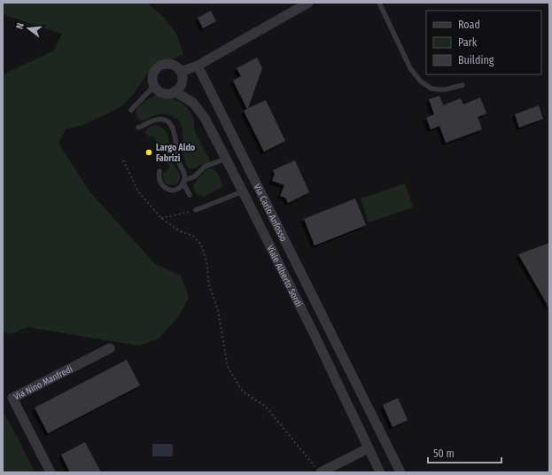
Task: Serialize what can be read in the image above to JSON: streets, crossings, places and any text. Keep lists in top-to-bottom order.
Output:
{
  "streets": {
    "street": ["Via Carlo Anfosso", "Viale Alberto Sordi", "Via Nino Manfredi"]
  },
  "places": ["Largo Aldo Fabrizi"],
  "legend": ["Road", "Park", "Building"],
  "scale_bar": "50 m",
  "north": "left"
}
